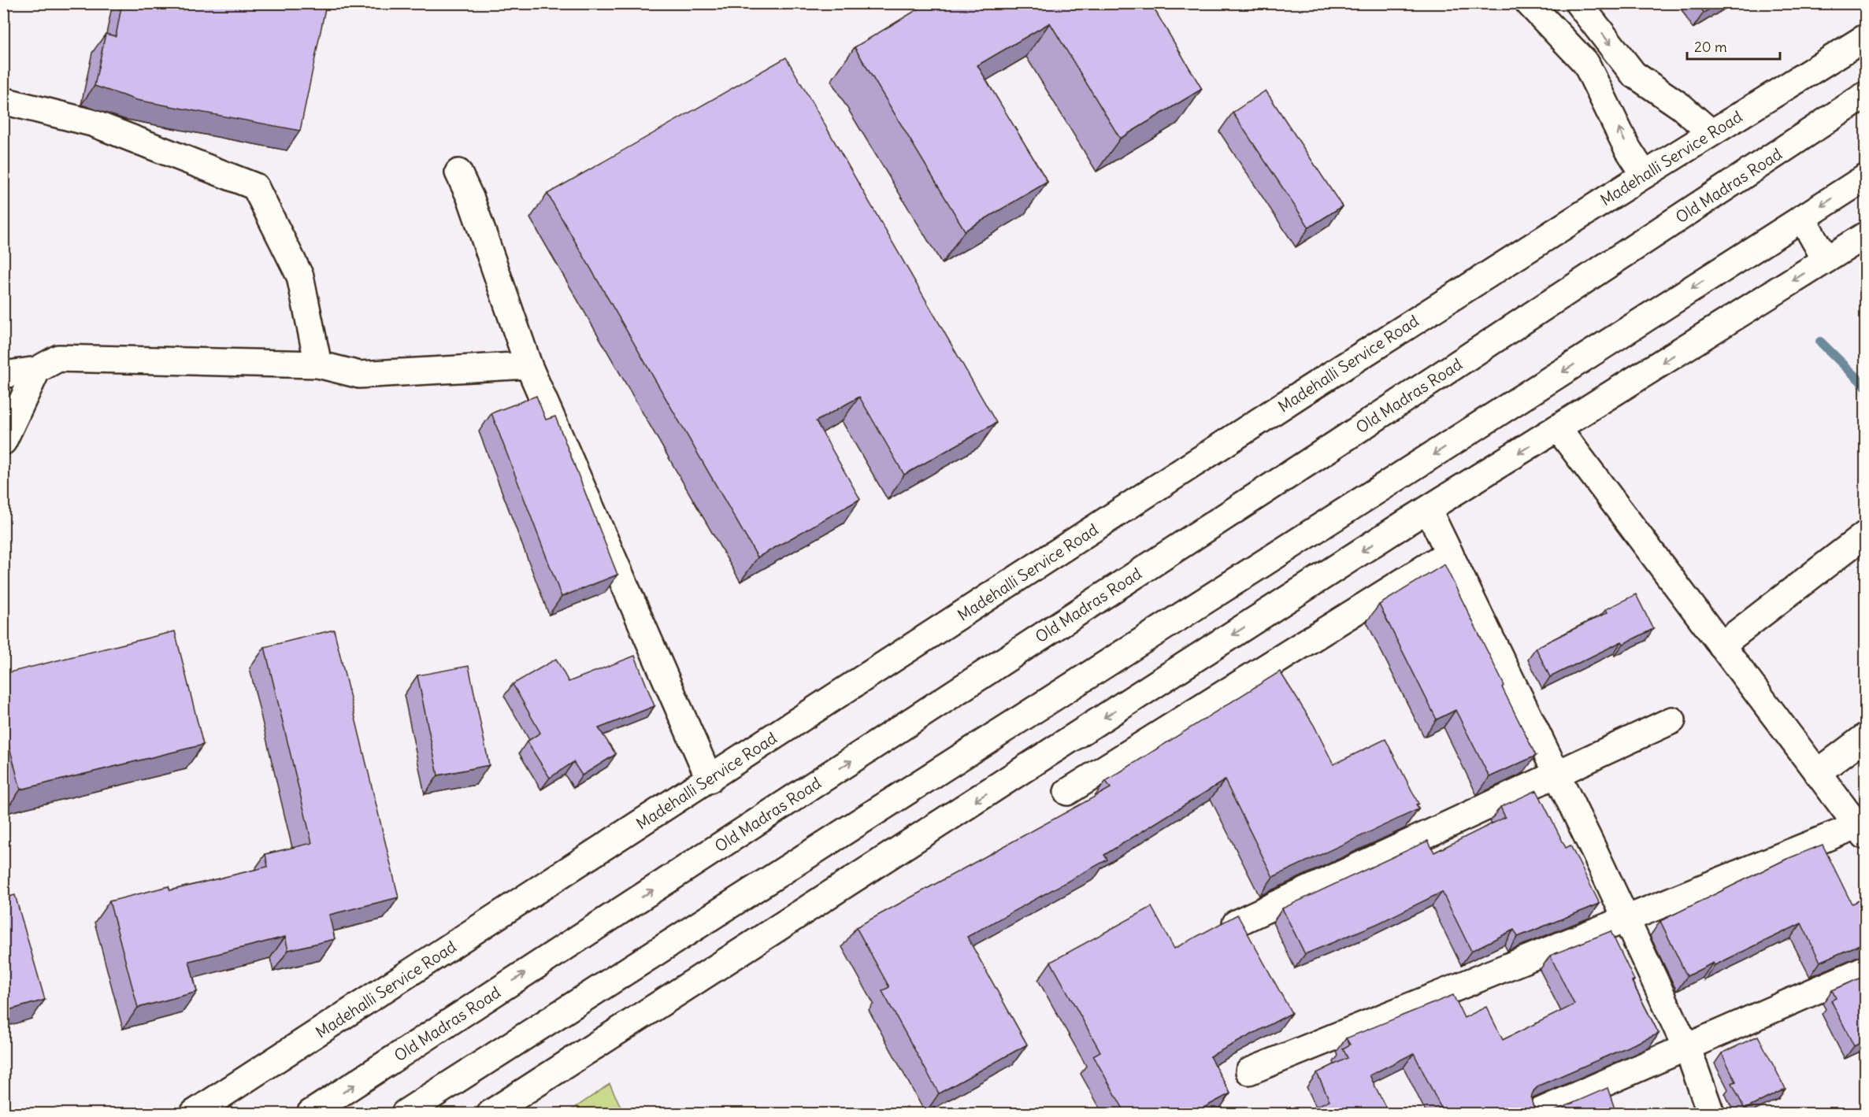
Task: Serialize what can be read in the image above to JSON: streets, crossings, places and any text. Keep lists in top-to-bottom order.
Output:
{
  "streets": {
    "main road": ["Madehalli Service Road", "Old Madras Road"]
  },
  "scale_bar": "20 m"
}
